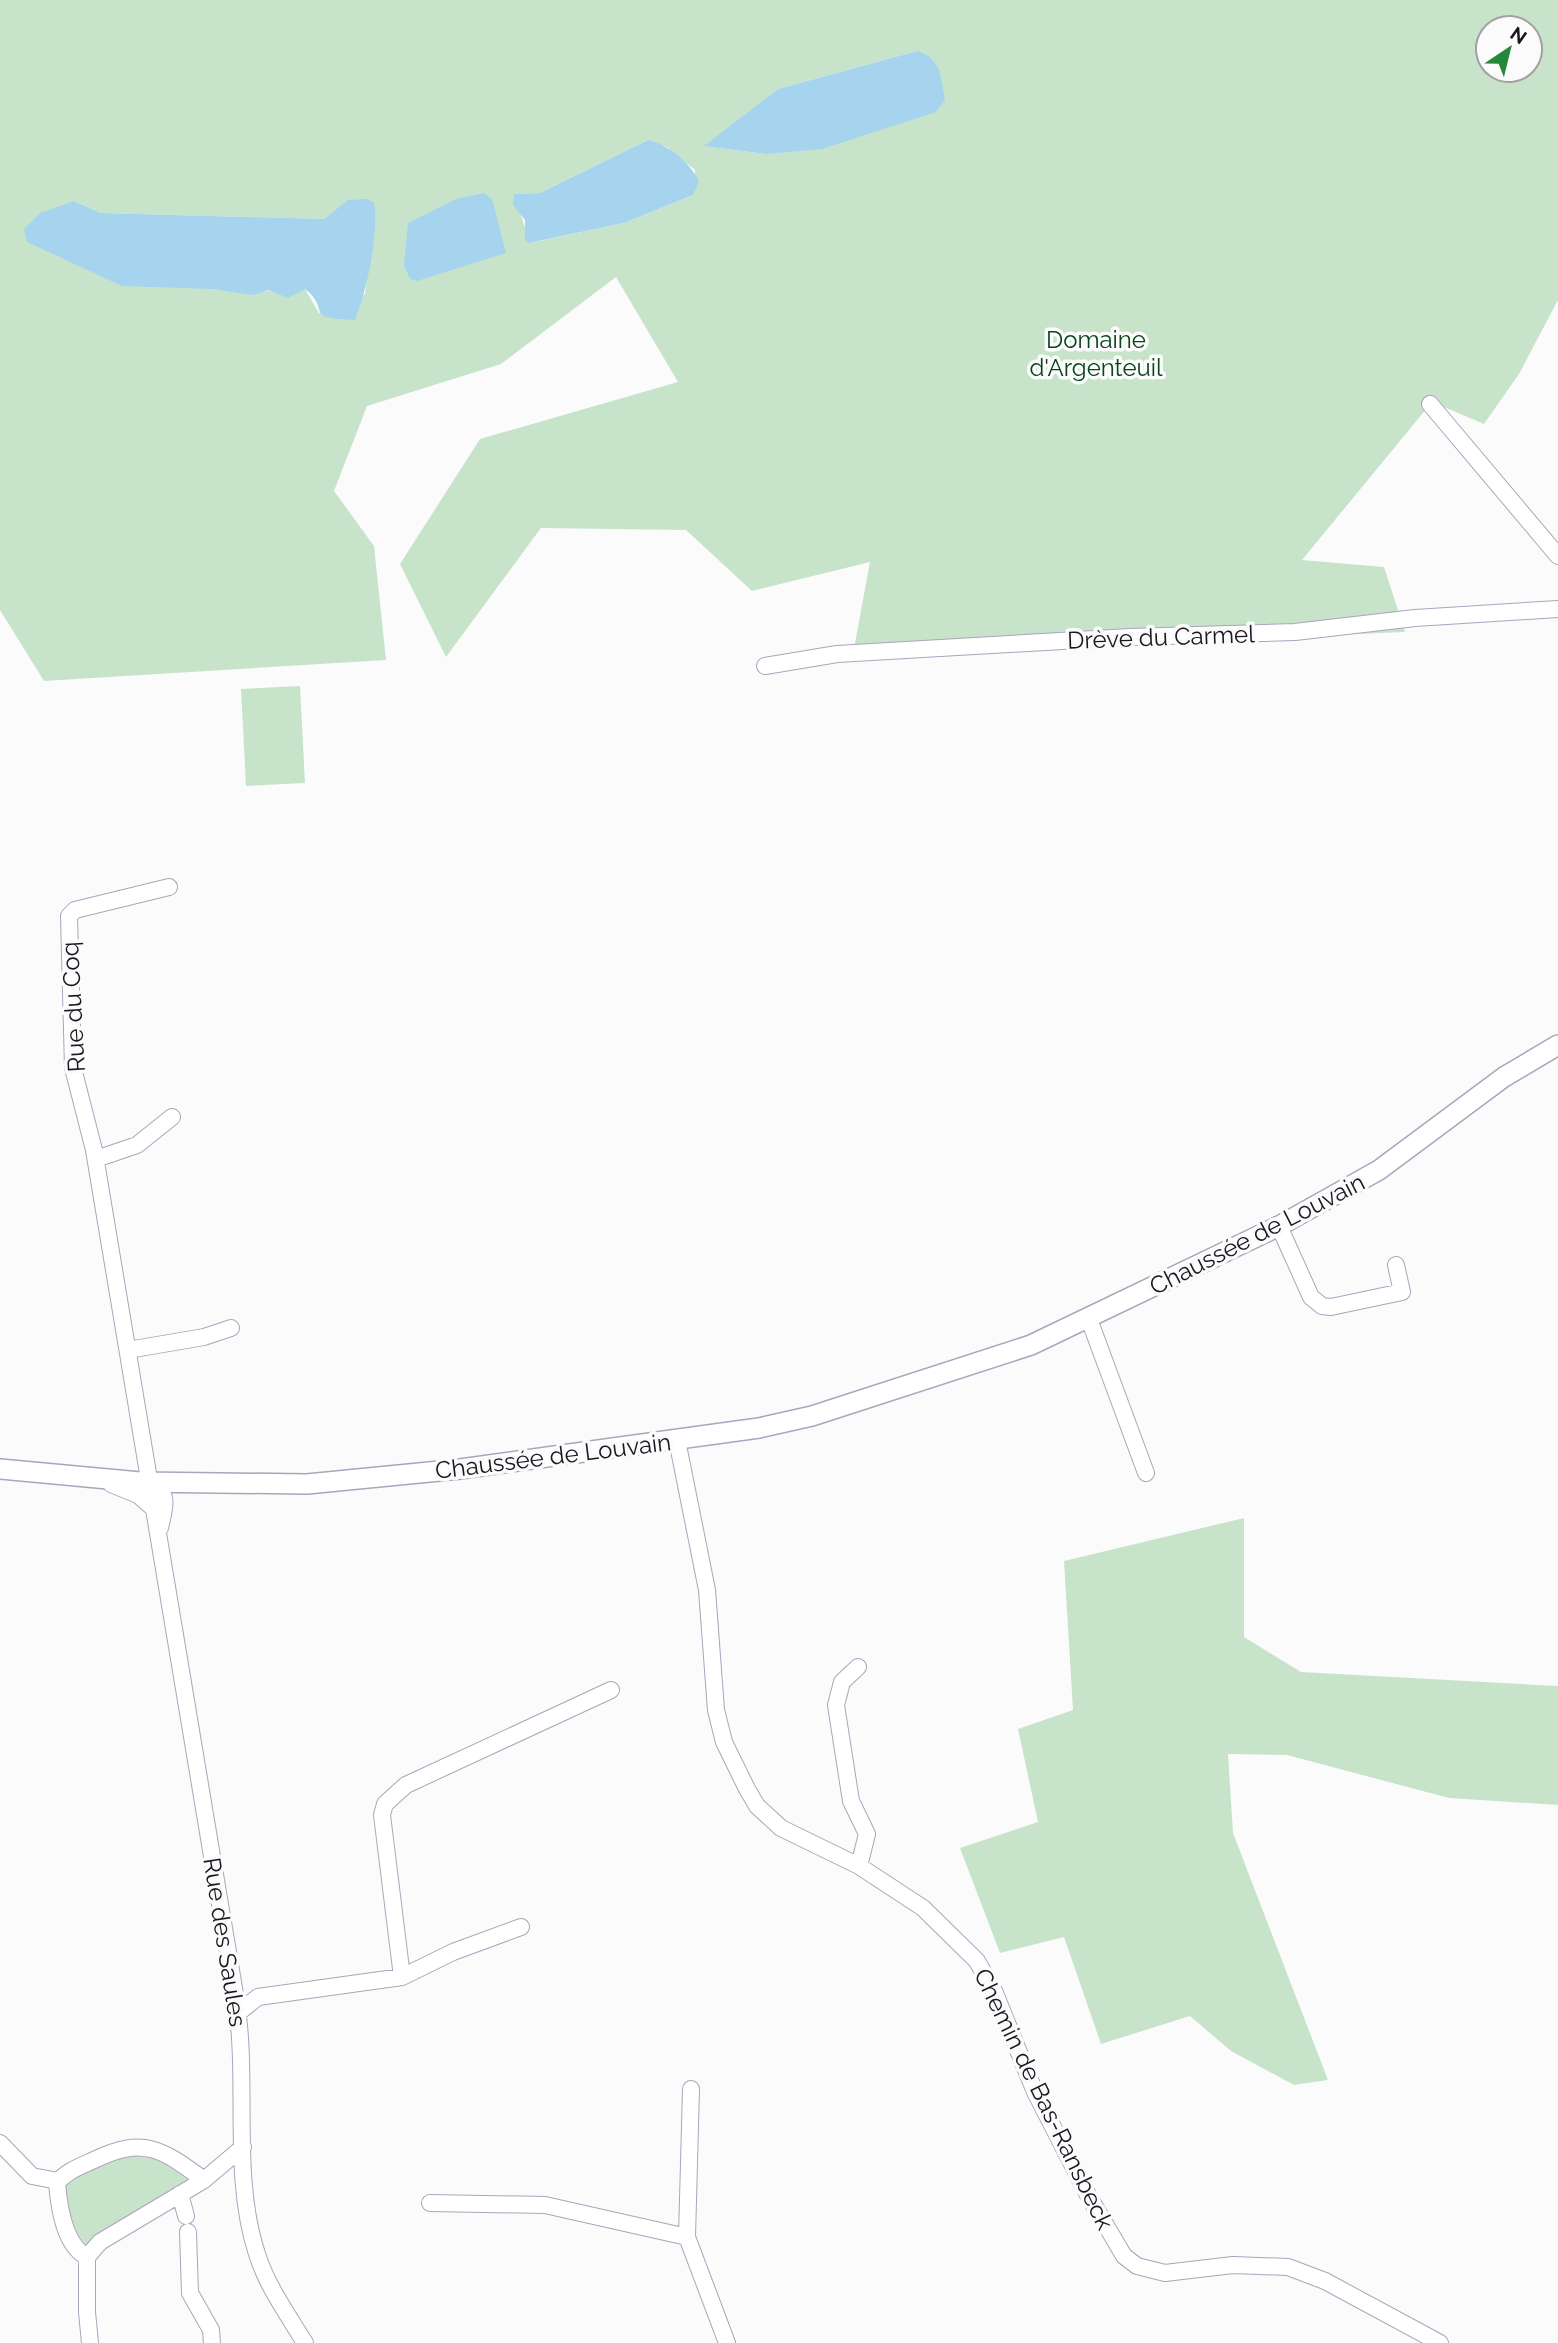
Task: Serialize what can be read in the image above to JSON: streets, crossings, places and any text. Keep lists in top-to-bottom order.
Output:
{
  "streets": {
    "main road": ["Chaussée de Louvain"],
    "street": [
      "Drève du Carmel",
      "Rue du Coq",
      "Rue des Saules",
      "Chemin de Bas-Ransbeck"
    ]
  },
  "crossings": [
    ["Rue du Coq", "Chaussée de Louvain"],
    ["Rue du Coq", "Rue des Saules"],
    ["Chaussée de Louvain", "Rue des Saules"],
    ["Chaussée de Louvain", "Chemin de Bas-Ransbeck"]
  ],
  "parks": ["Domaine d'Argenteuil"],
  "north": "top right"
}
